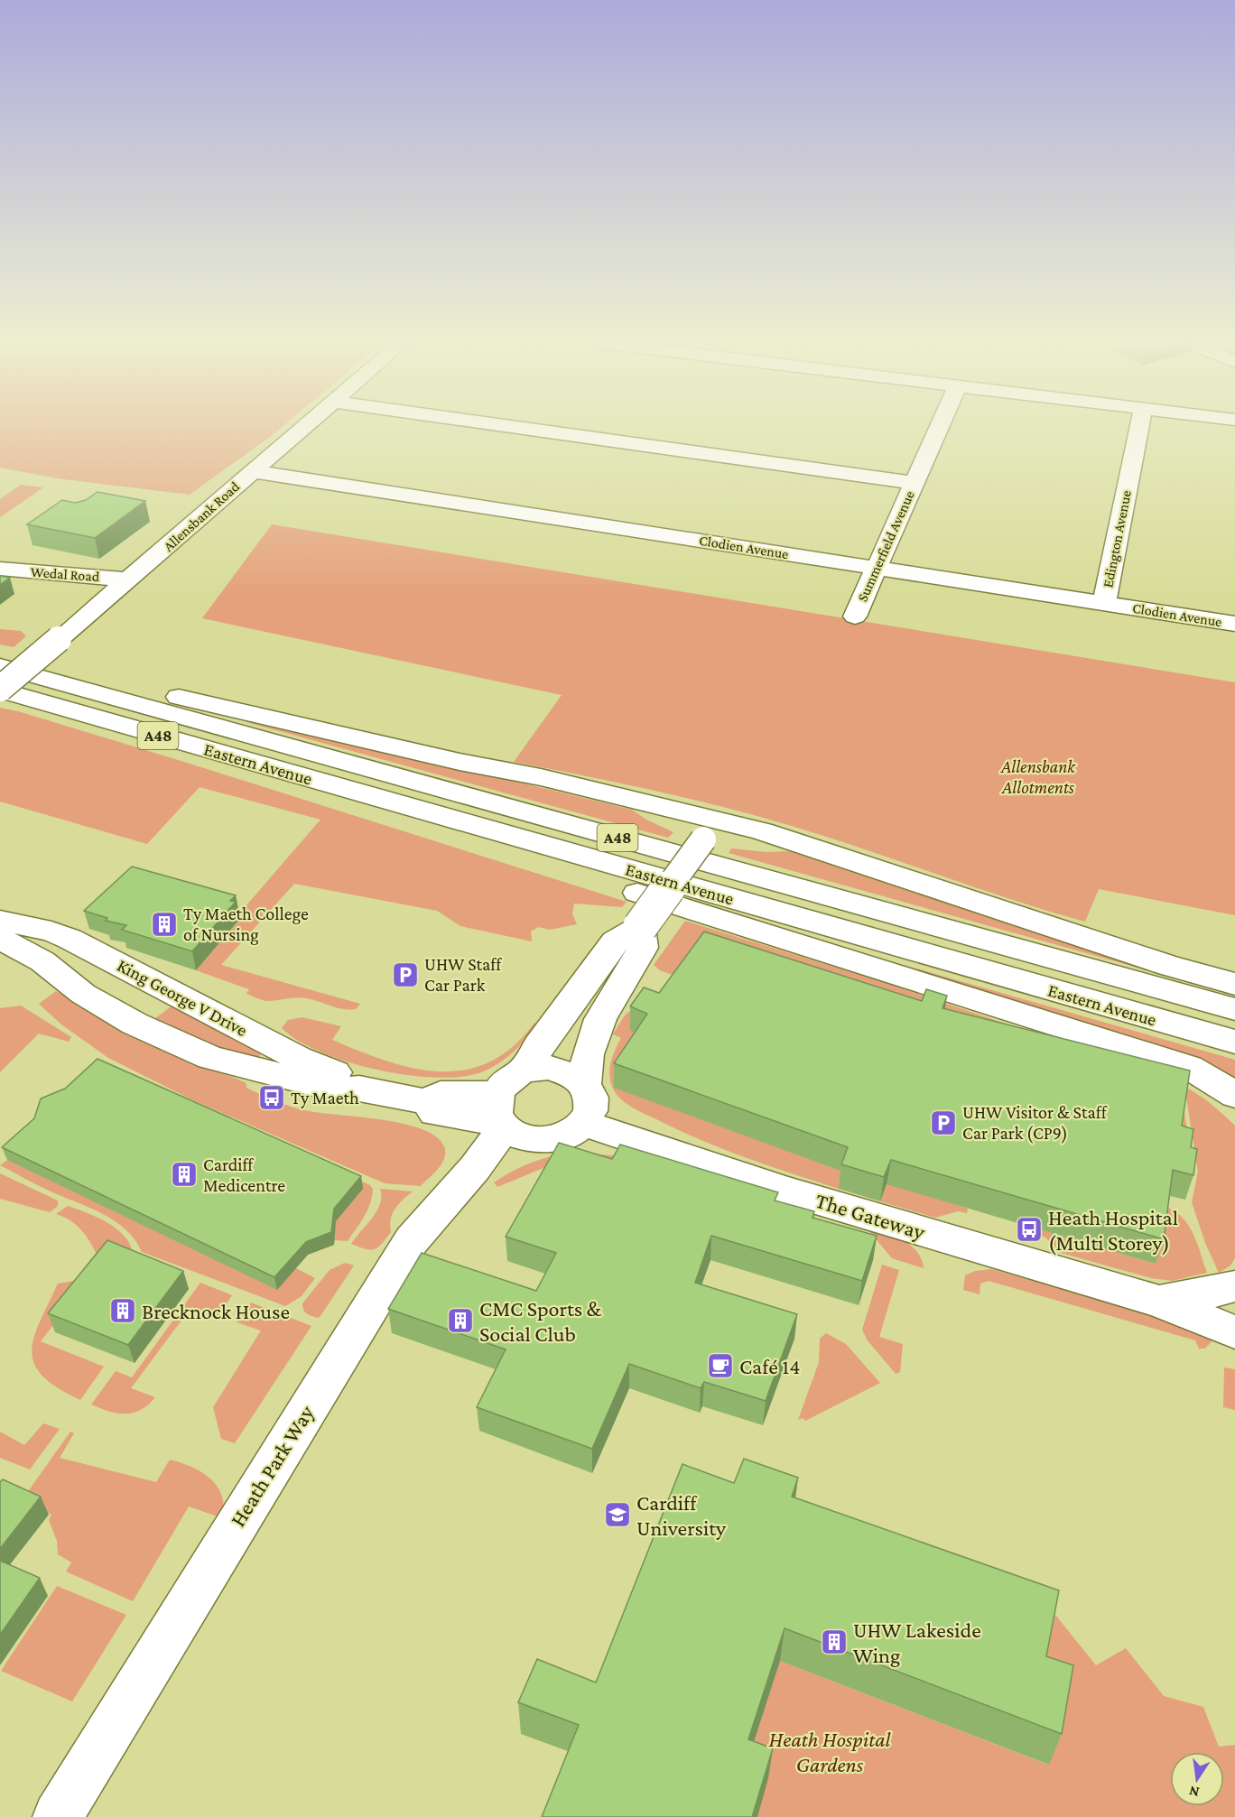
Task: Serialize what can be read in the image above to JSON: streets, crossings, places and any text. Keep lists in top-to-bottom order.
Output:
{
  "streets": {
    "main road": [
      "Allensbank Road",
      "Edington Avenue",
      "Summerfield Avenue",
      "Clodien Avenue",
      "Wedal Road",
      "A48",
      "Eastern Avenue",
      "King George V Drive",
      "The Gateway",
      "Heath Park Way"
    ]
  },
  "crossings": [
    ["Allensbank Road", "Clodien Avenue"],
    ["Allensbank Road", "Wedal Road"],
    ["Allensbank Road", "Eastern Avenue"],
    ["Edington Avenue", "Clodien Avenue"],
    ["Summerfield Avenue", "Clodien Avenue"],
    ["King George V Drive", "The Gateway"],
    ["King George V Drive", "Heath Park Way"],
    ["The Gateway", "Heath Park Way"]
  ],
  "parks": ["Allensbank Allotments", "Heath Hospital Gardens"],
  "places": {
    "building": [
      "Ty Maeth College of Nursing",
      "Cardiff Medicentre",
      "Brecknock House",
      "CMC Sports & Social Club",
      "UHW Lakeside Wing"
    ],
    "parking": ["UHW Staff Car Park", "UHW Visitor & Staff Car Park (CP9)"],
    "bus stop": ["Ty Maeth", "Heath Hospital (Multi Storey)"],
    "cafe": ["Café 14"],
    "school or university": ["Cardiff University"]
  },
  "north": "bottom"
}
